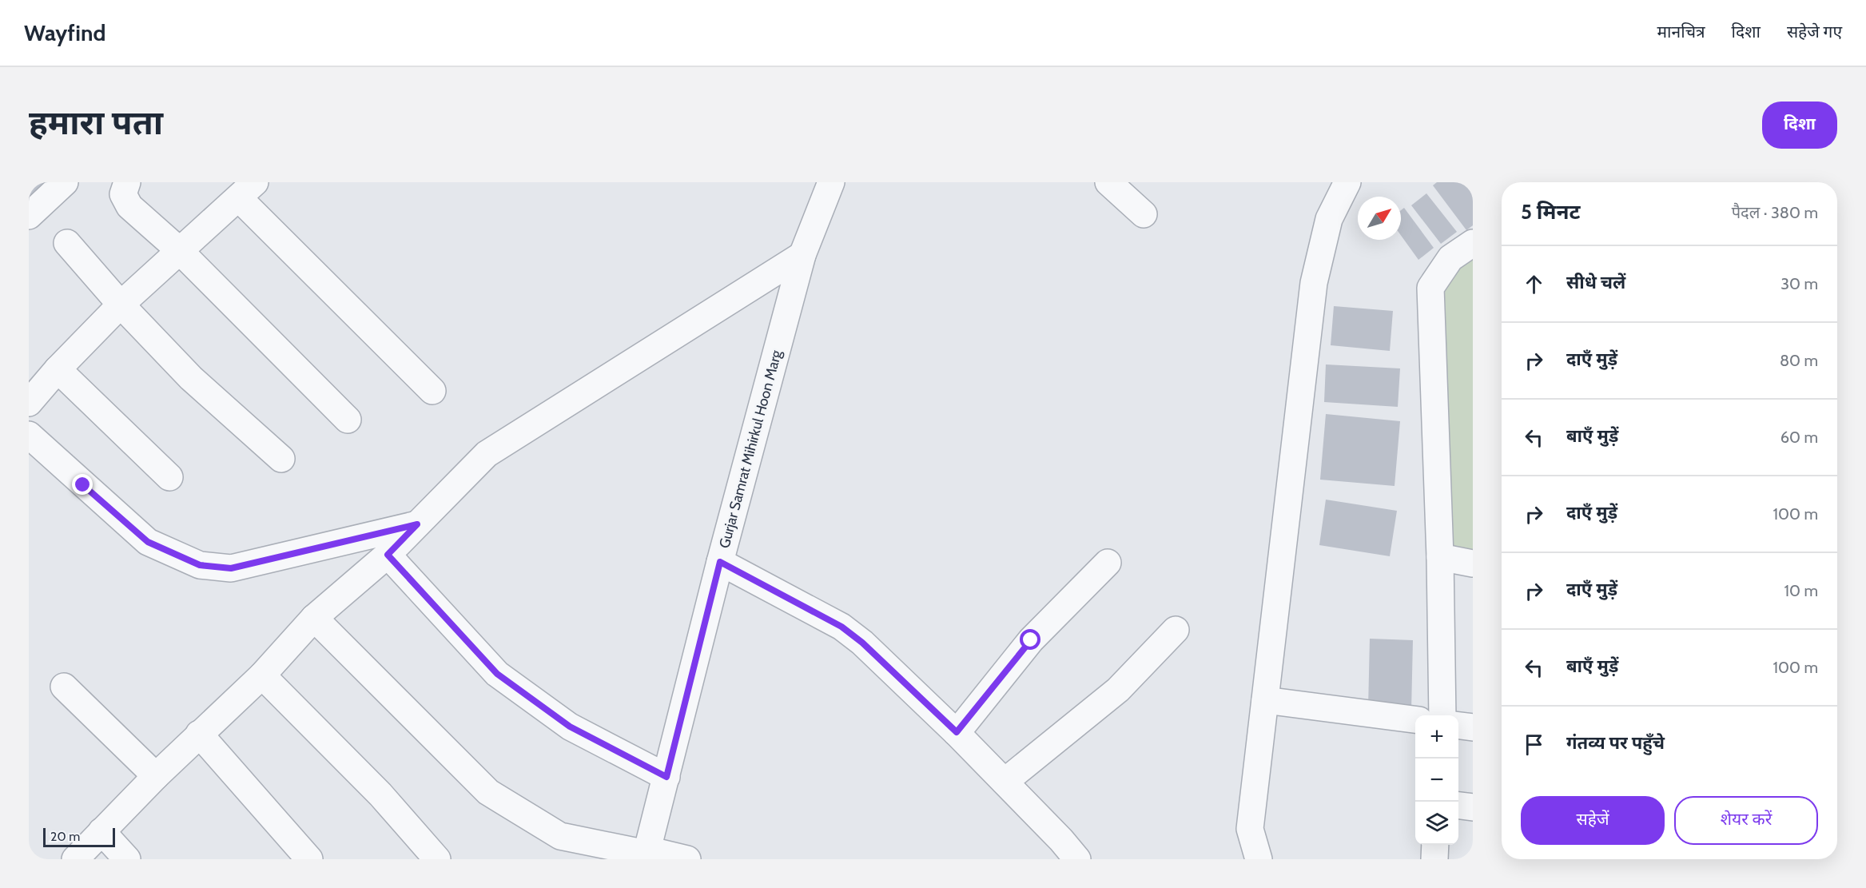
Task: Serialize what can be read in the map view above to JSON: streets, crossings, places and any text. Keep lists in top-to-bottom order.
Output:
{
  "streets": {
    "street": ["Gurjar Samrat Mihirkul Hoon Marg"]
  },
  "scale_bar": "20 m",
  "north": "top right",
  "page": {
    "header": "Wayfind",
    "nav": ["मानचित्र", "दिशा", "सहेजे गए"],
    "title": "हमारा पता",
    "buttons": [
      "दिशा",
      ["सहेजें", "शेयर करें"]
    ],
    "heading": ["5 मिनट", "पैदल · 380 m"],
    "list": [
      ["सीधे चलें", "30 m"],
      ["दाएँ मुड़ें", "80 m"],
      ["बाएँ मुड़ें", "60 m"],
      ["दाएँ मुड़ें", "100 m"],
      ["दाएँ मुड़ें", "10 m"],
      ["बाएँ मुड़ें", "100 m"],
      "गंतव्य पर पहुँचे"
    ],
    "map_buttons": ["+", "−"],
    "scale": "20 m"
  }
}
